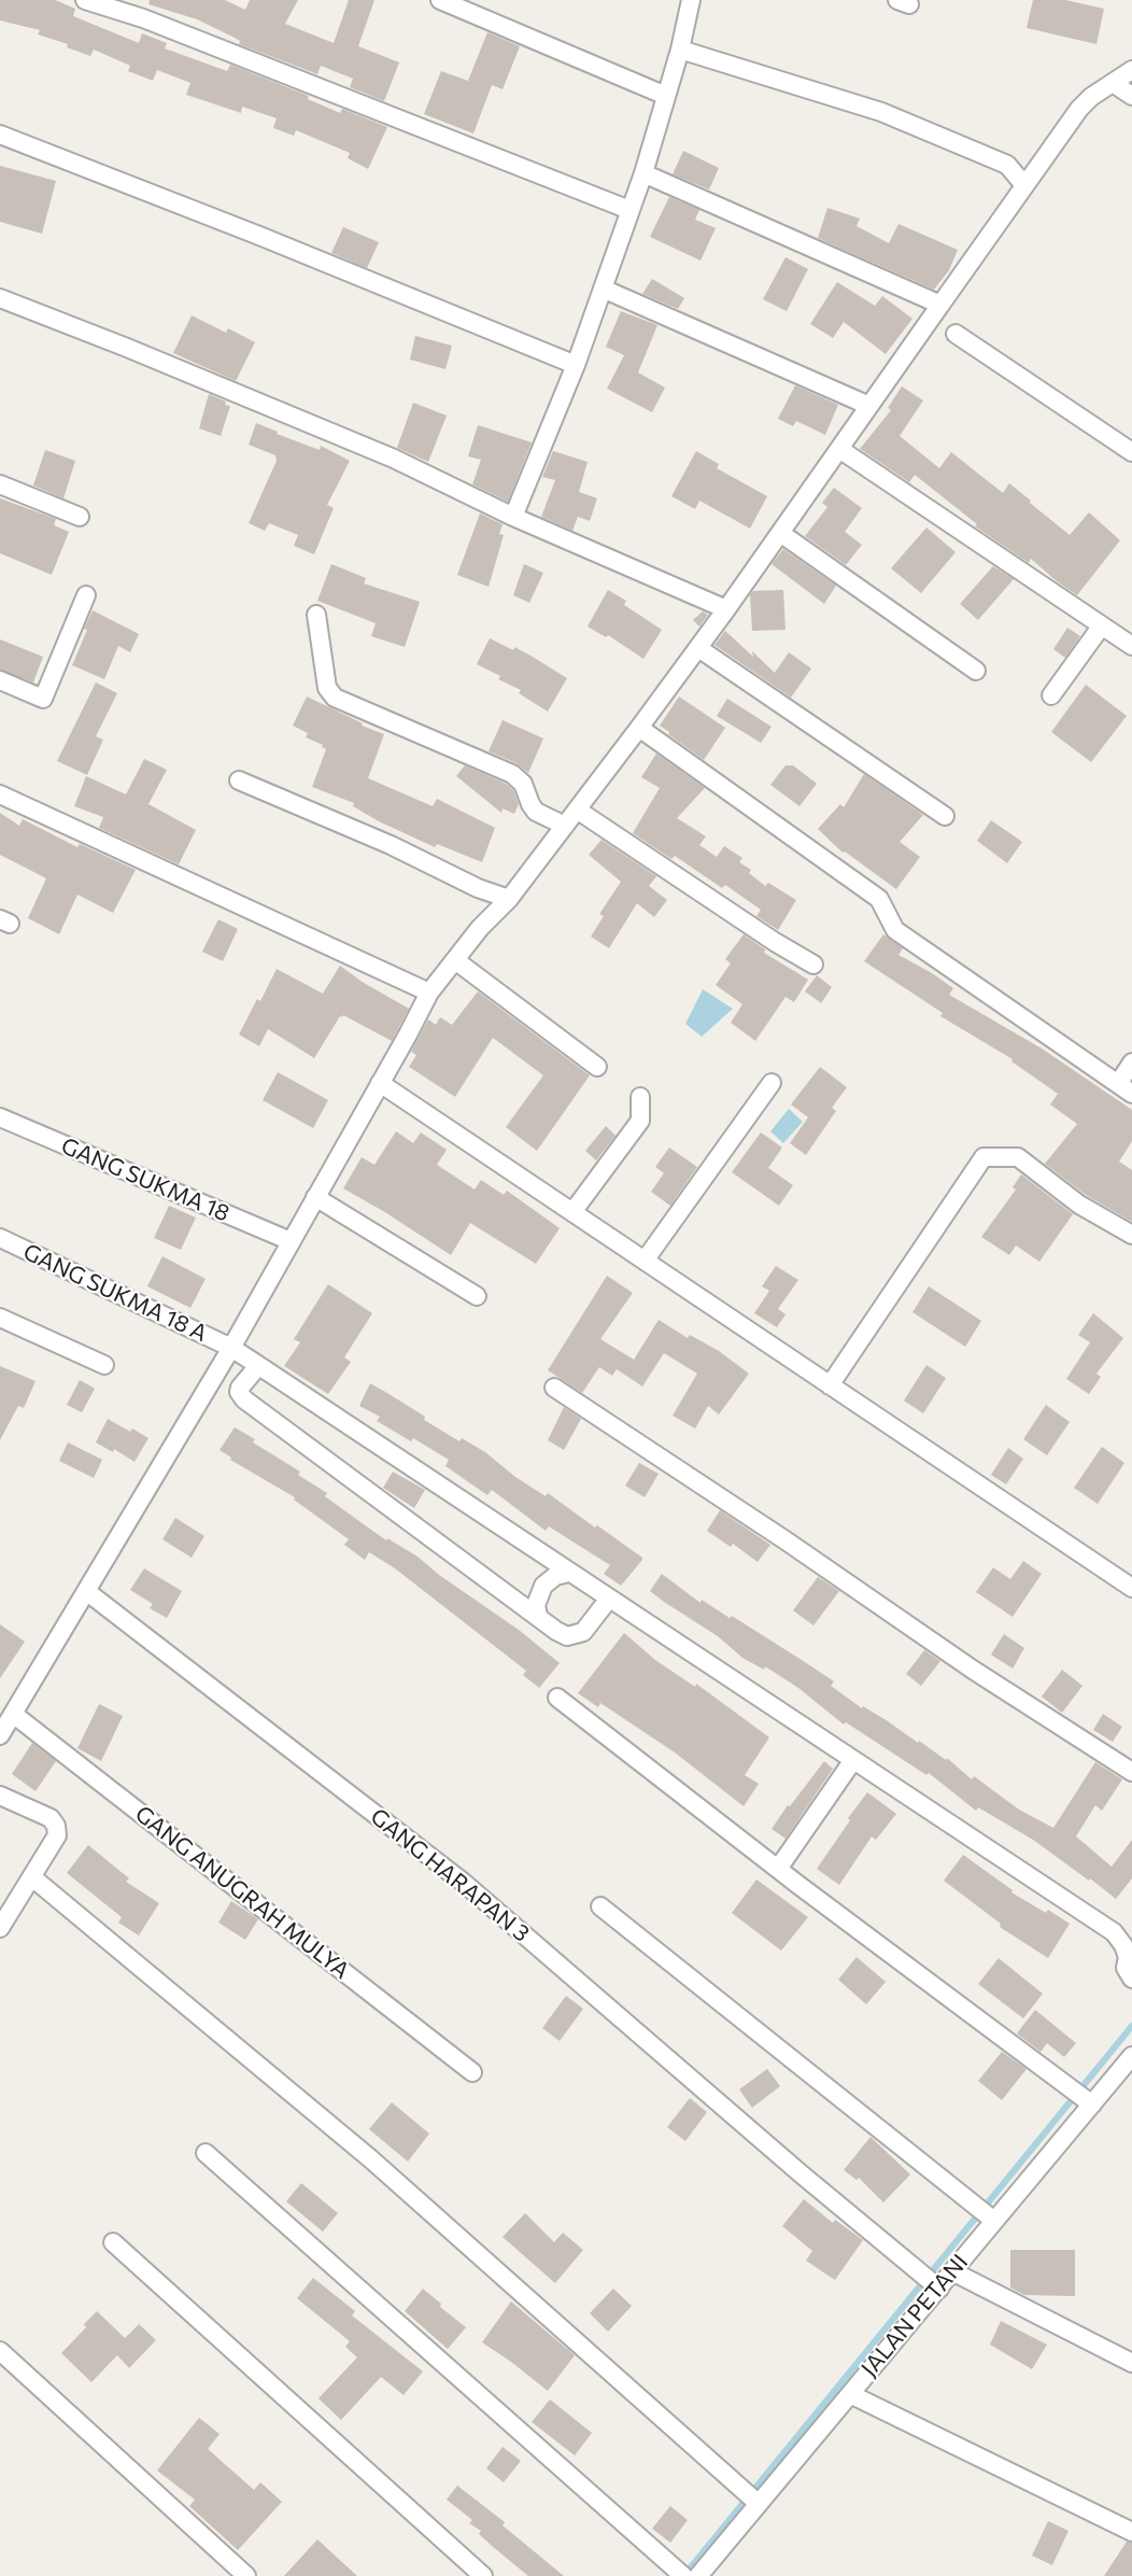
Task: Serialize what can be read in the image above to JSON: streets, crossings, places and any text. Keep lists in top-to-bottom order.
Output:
{
  "streets": {
    "street": [
      "GANG SUKMA 18",
      "GANG SUKMA 18 A",
      "GANG HARAPAN 3",
      "GANG ANUGRAH MULYA",
      "JALAN PETANI"
    ]
  },
  "crossings": [
    ["GANG HARAPAN 3", "JALAN PETANI"]
  ]
}
